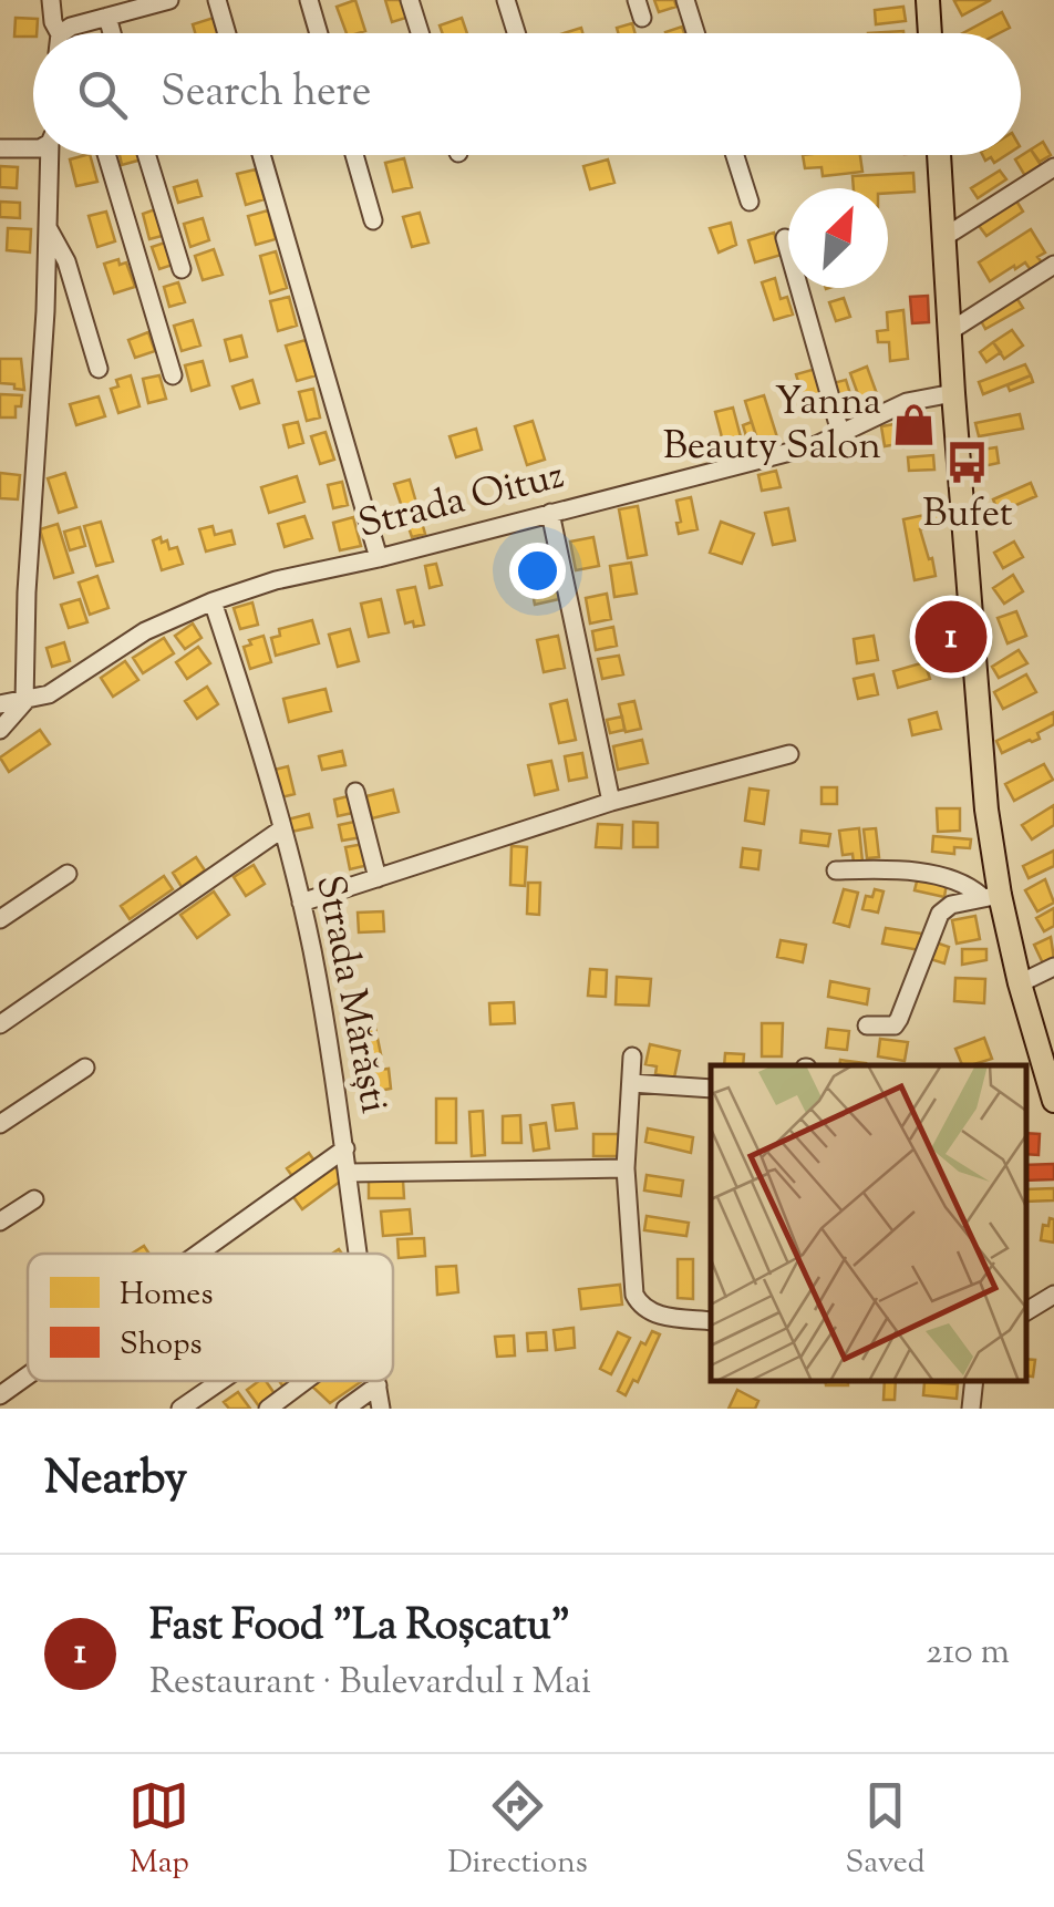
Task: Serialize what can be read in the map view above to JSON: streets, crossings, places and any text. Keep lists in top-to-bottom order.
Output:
{
  "streets": {
    "street": ["Strada Oituz", "Strada Mărăști"]
  },
  "crossings": [
    ["Strada Oituz", "Strada Mărăști"]
  ],
  "places": {
    "shop": ["Yanna Beauty Salon"],
    "bus stop": ["Bufet"]
  },
  "legend": ["Homes", "Shops"],
  "north": "top right",
  "page": {
    "search": "Search here",
    "pins": "1",
    "heading": "Nearby",
    "list": [
      {
        "mark": "1",
        "name": "Fast Food \"La Roșcatu\"",
        "note": "Restaurant · Bulevardul 1 Mai",
        "value": "210 m"
      }
    ],
    "nav": ["Map", "Directions", "Saved"]
  }
}
